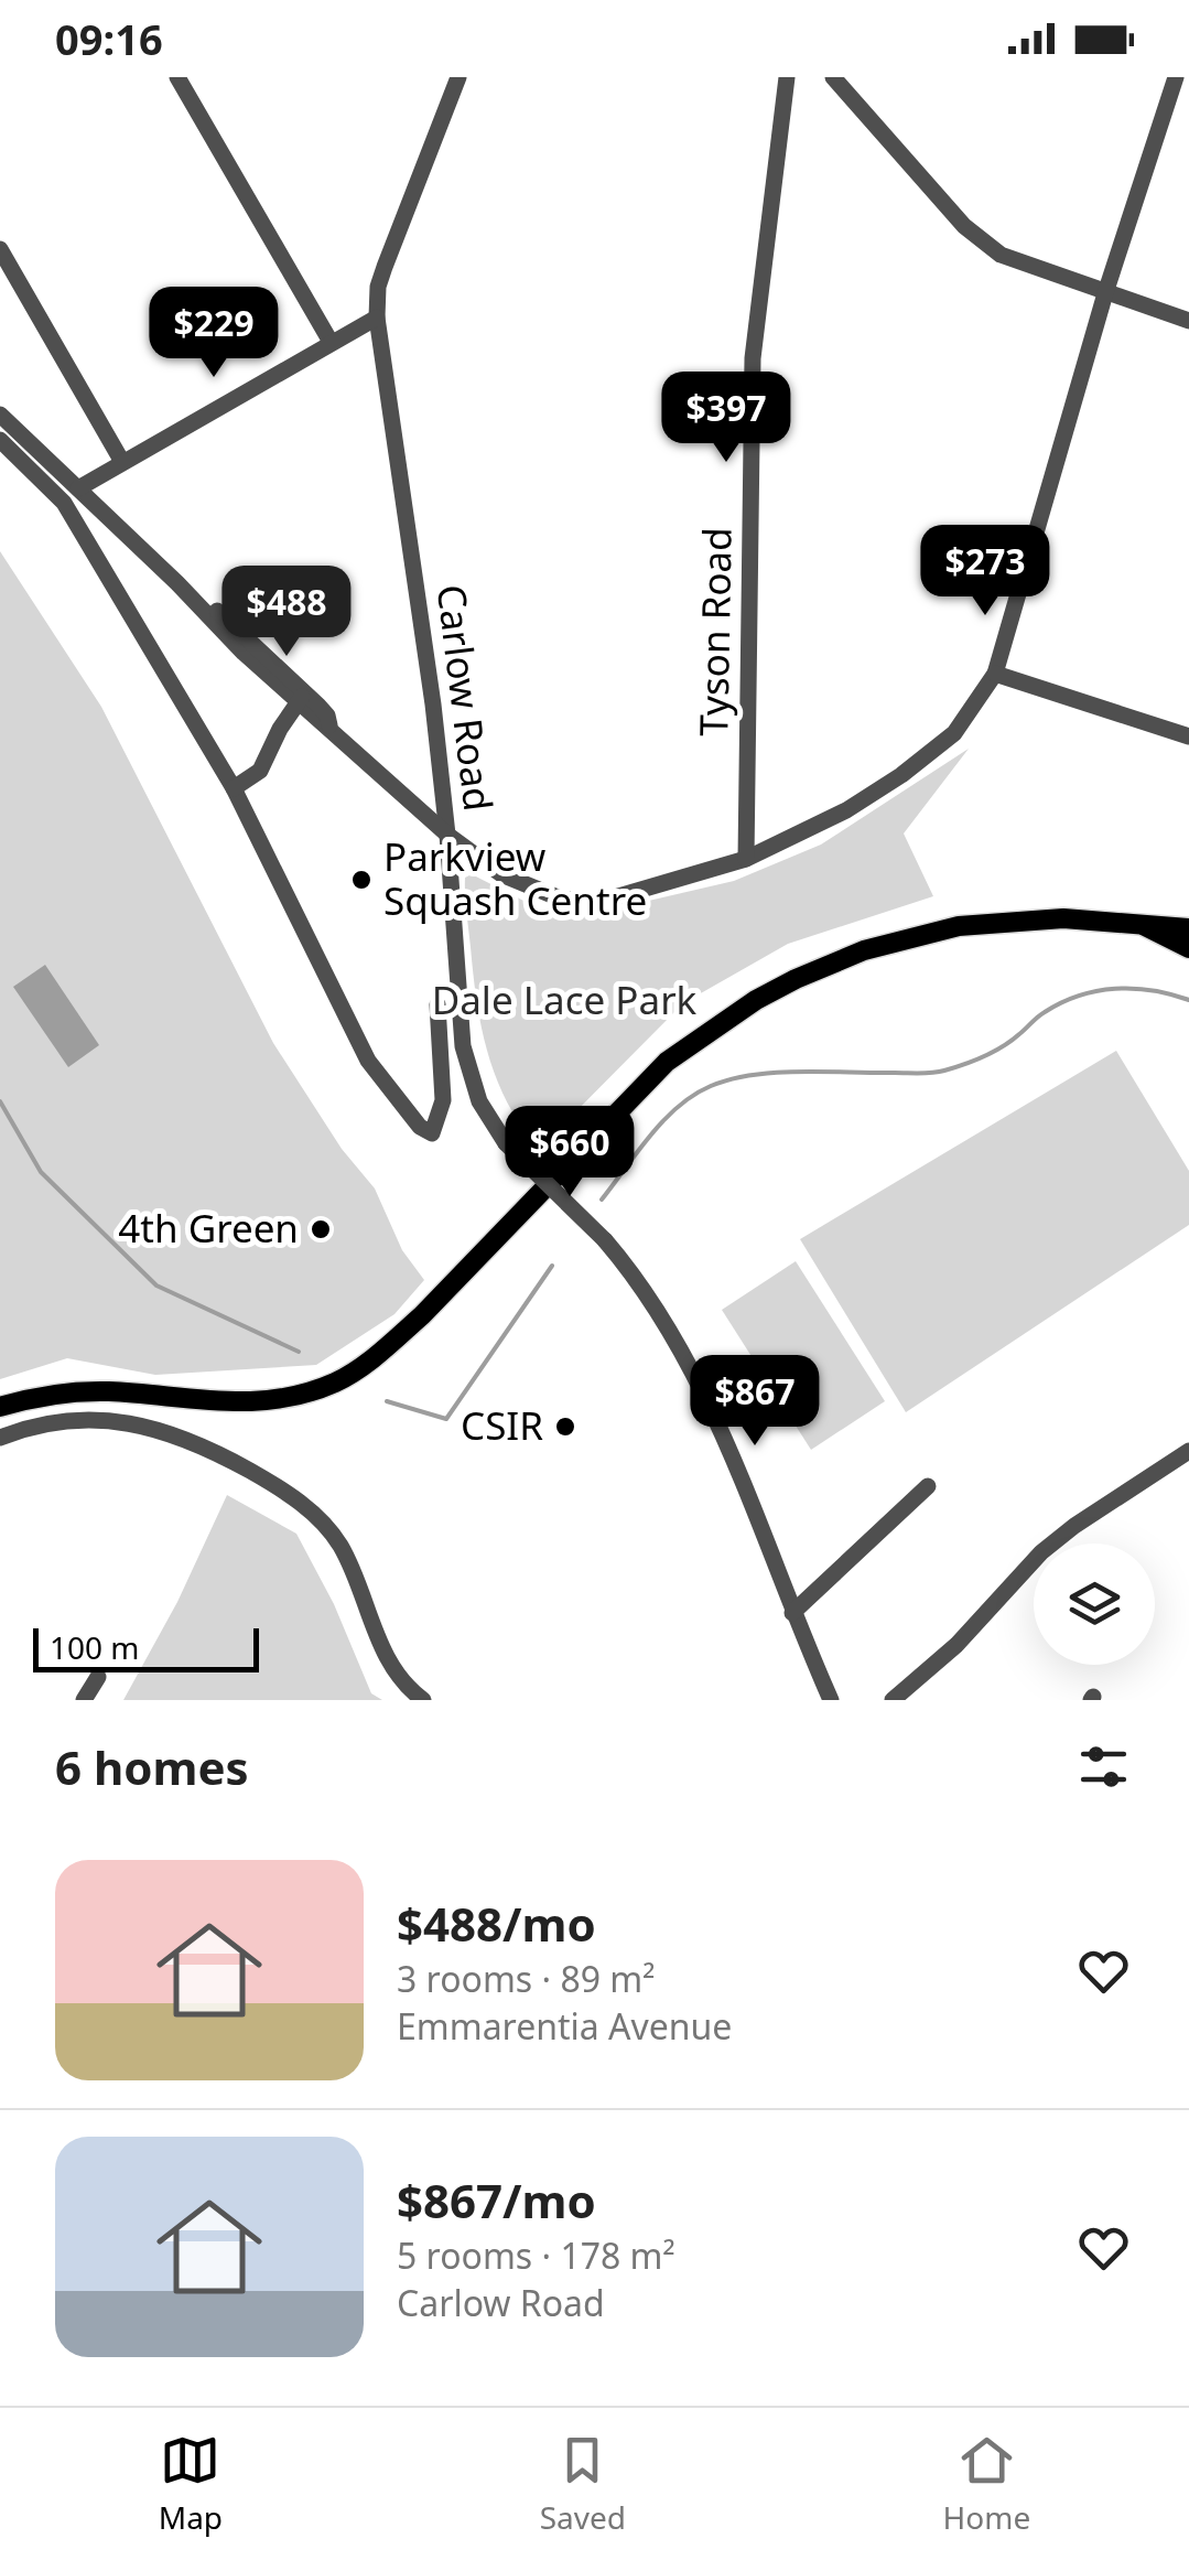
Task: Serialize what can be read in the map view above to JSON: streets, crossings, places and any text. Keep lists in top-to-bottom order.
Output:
{
  "streets": {
    "street": ["Tyson Road", "Carlow Road"]
  },
  "parks": ["Dale Lace Park"],
  "places": ["Parkview Squash Centre", "4th Green", "CSIR"],
  "scale_bar": "100 m",
  "page": {
    "status": "09:16",
    "price": [
      "$229",
      "$397",
      "$273",
      "$488",
      "$660",
      "$867"
    ],
    "scale": "100 m",
    "heading": "6 homes",
    "list": [
      {
        "name": "$488/mo",
        "note": "3 rooms · 89 m² · Emmarentia Avenue"
      },
      {
        "name": "$867/mo",
        "note": "5 rooms · 178 m² · Carlow Road"
      }
    ],
    "tabs": ["Map", "Saved", "Home"]
  }
}
